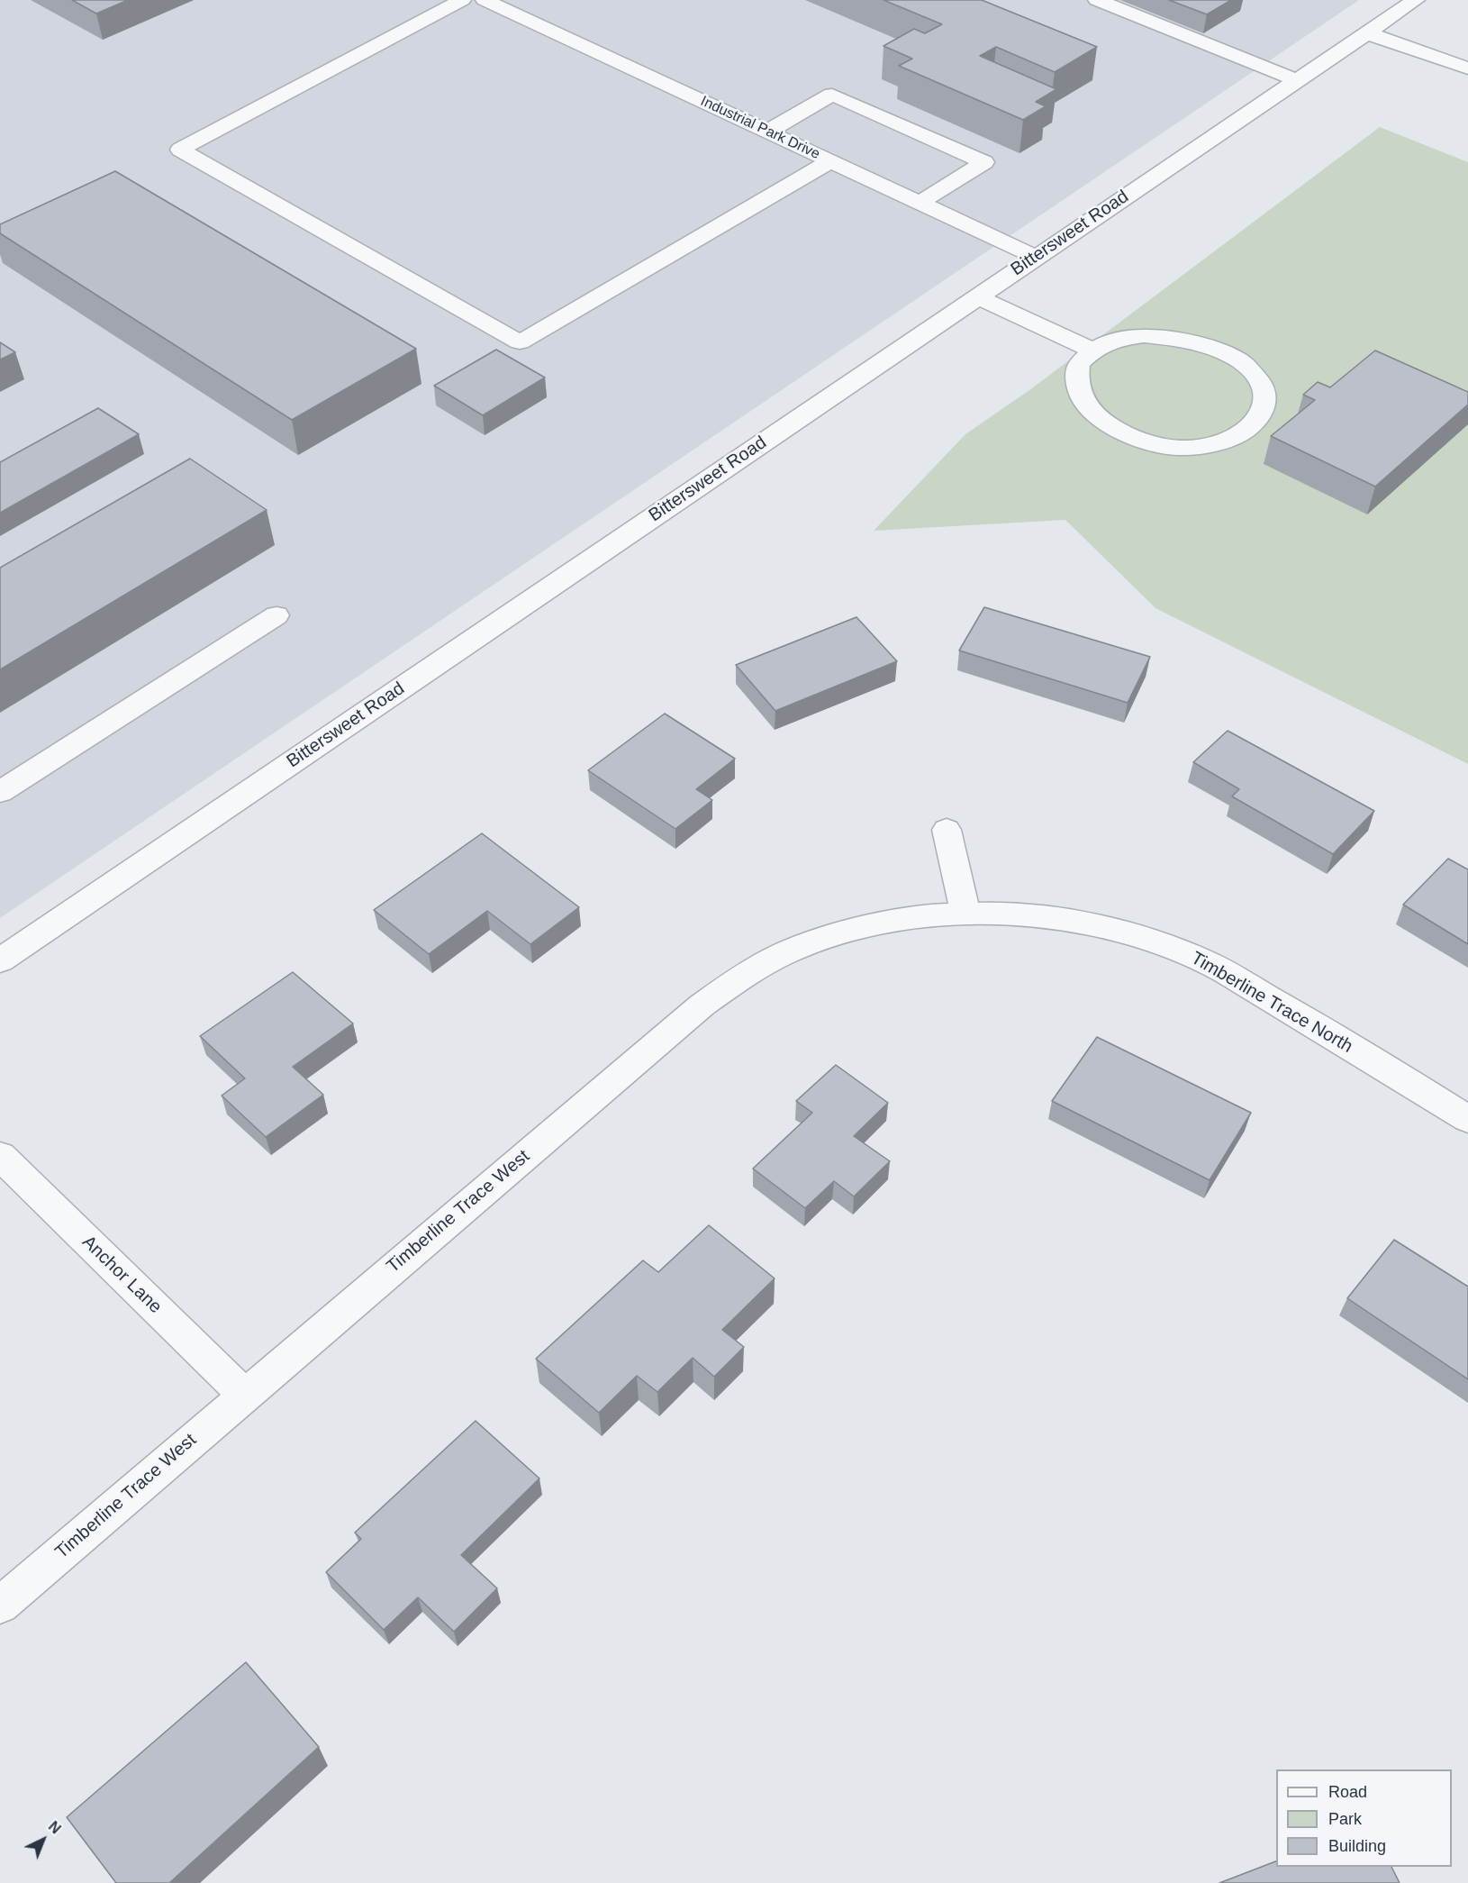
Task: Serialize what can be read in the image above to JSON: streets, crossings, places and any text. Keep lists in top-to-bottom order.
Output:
{
  "streets": {
    "street": [
      "Industrial Park Drive",
      "Bittersweet Road",
      "Timberline Trace North",
      "Timberline Trace West",
      "Anchor Lane"
    ]
  },
  "crossings": [
    ["Industrial Park Drive", "Bittersweet Road"],
    ["Timberline Trace North", "Timberline Trace West"],
    ["Timberline Trace West", "Anchor Lane"]
  ],
  "legend": ["Road", "Park", "Building"],
  "north": "top right"
}
